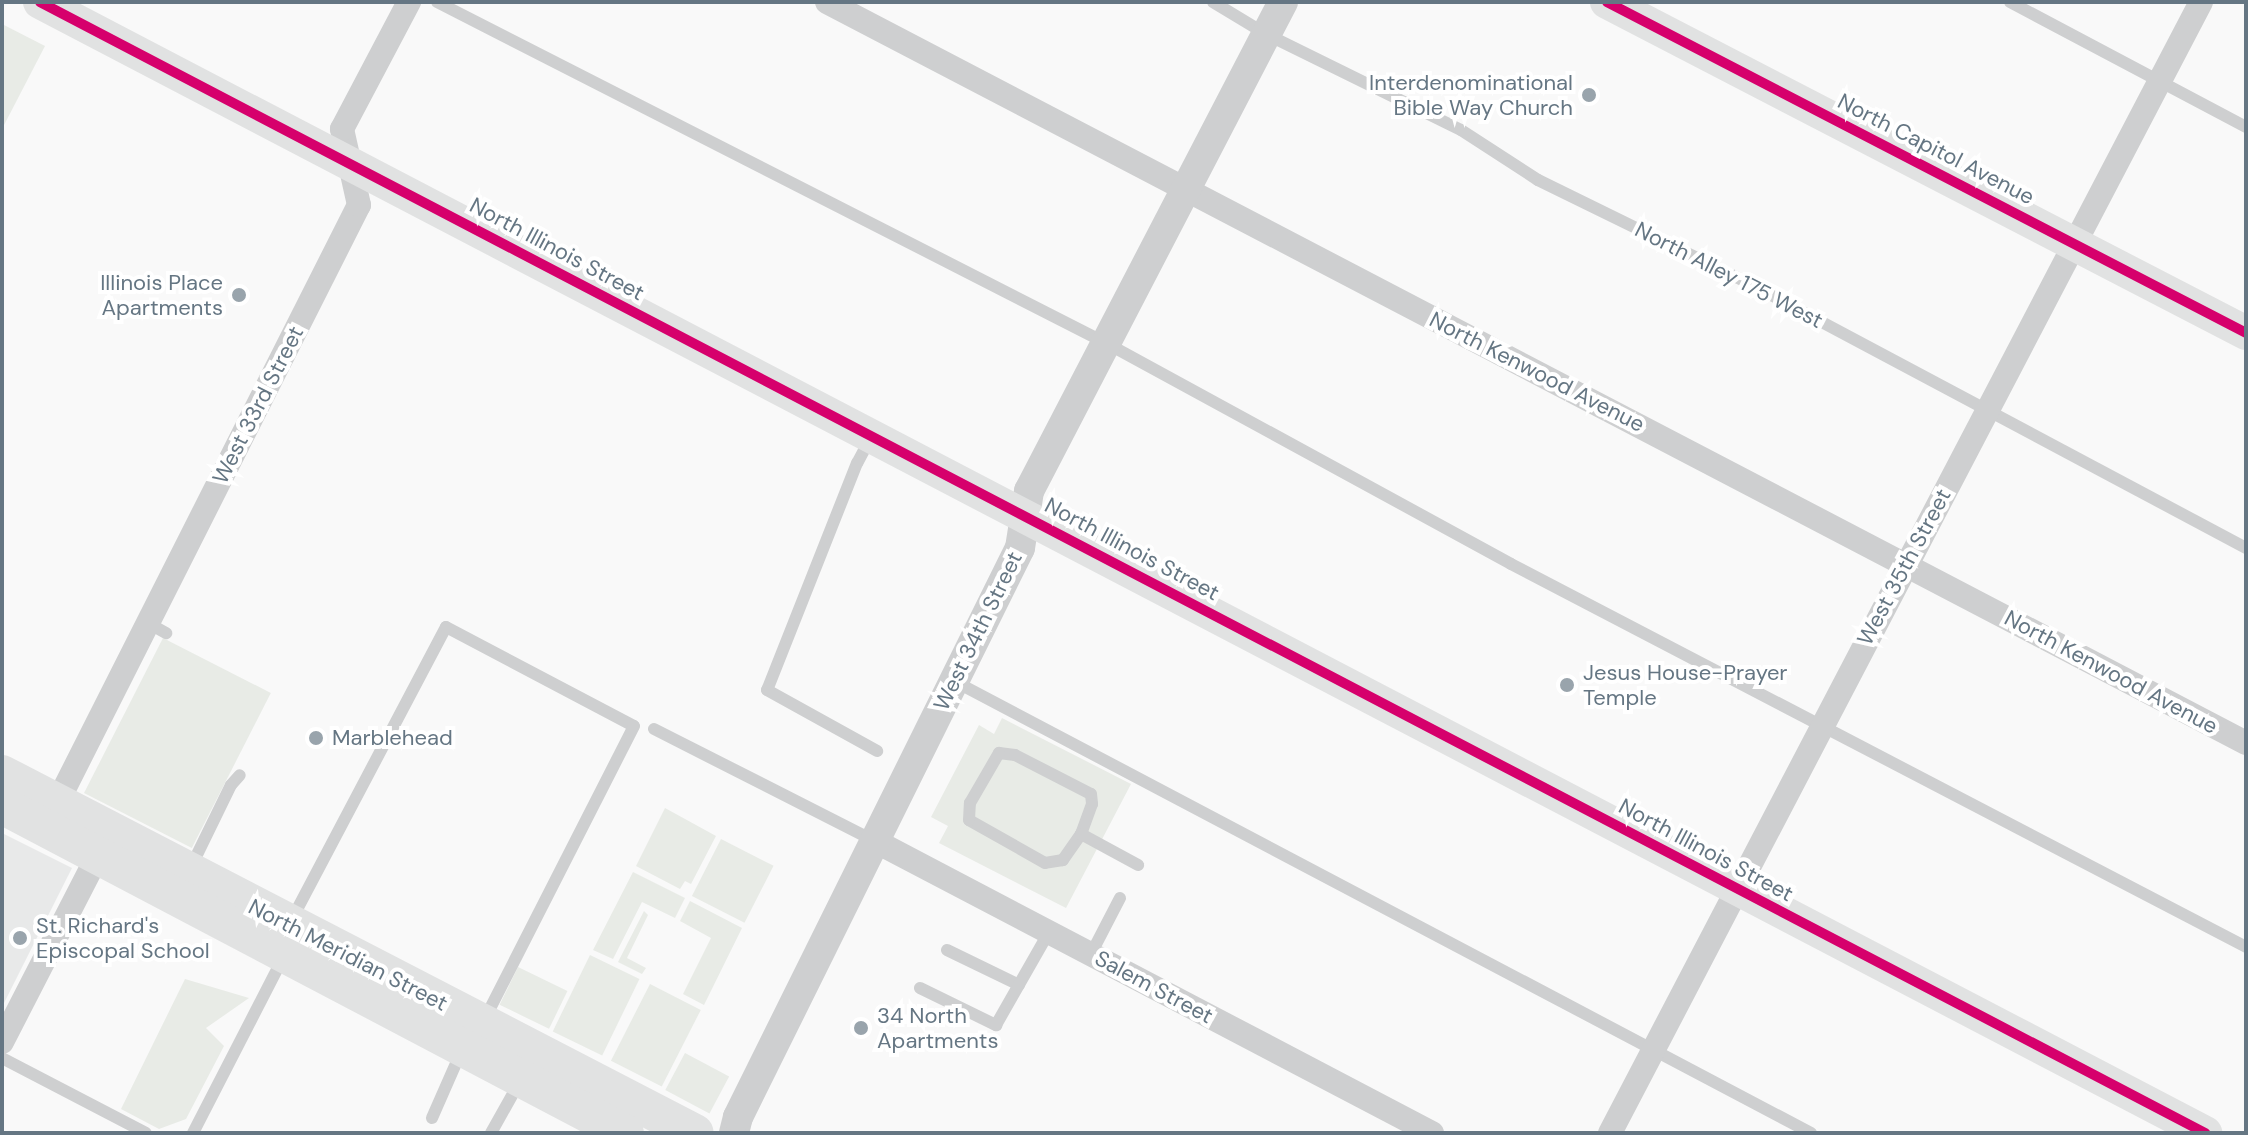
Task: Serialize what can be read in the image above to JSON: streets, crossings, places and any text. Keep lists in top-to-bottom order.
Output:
{
  "streets": {
    "main road": ["North Capitol Avenue", "North Illinois Street", "North Meridian Street"],
    "street": [
      "North Kenwood Avenue",
      "West 33rd Street",
      "West 35th Street",
      "West 34th Street",
      "Salem Street"
    ],
    "lane": ["North Alley 175 West"]
  },
  "crossings": [
    ["North Capitol Avenue", "West 35th Street"],
    ["North Illinois Street", "West 33rd Street"],
    ["North Illinois Street", "West 35th Street"],
    ["North Illinois Street", "West 34th Street"],
    ["North Alley 175 West", "West 35th Street"],
    ["North Alley 175 West", "West 34th Street"],
    ["North Kenwood Avenue", "West 35th Street"],
    ["North Kenwood Avenue", "West 34th Street"],
    ["West 33rd Street", "North Meridian Street"],
    ["West 34th Street", "Salem Street"]
  ],
  "places": [
    "Interdenominational Bible Way Church",
    "Illinois Place Apartments",
    "Jesus House-Prayer Temple",
    "Marblehead",
    "St. Richard's Episcopal School",
    "34 North Apartments"
  ]
}
